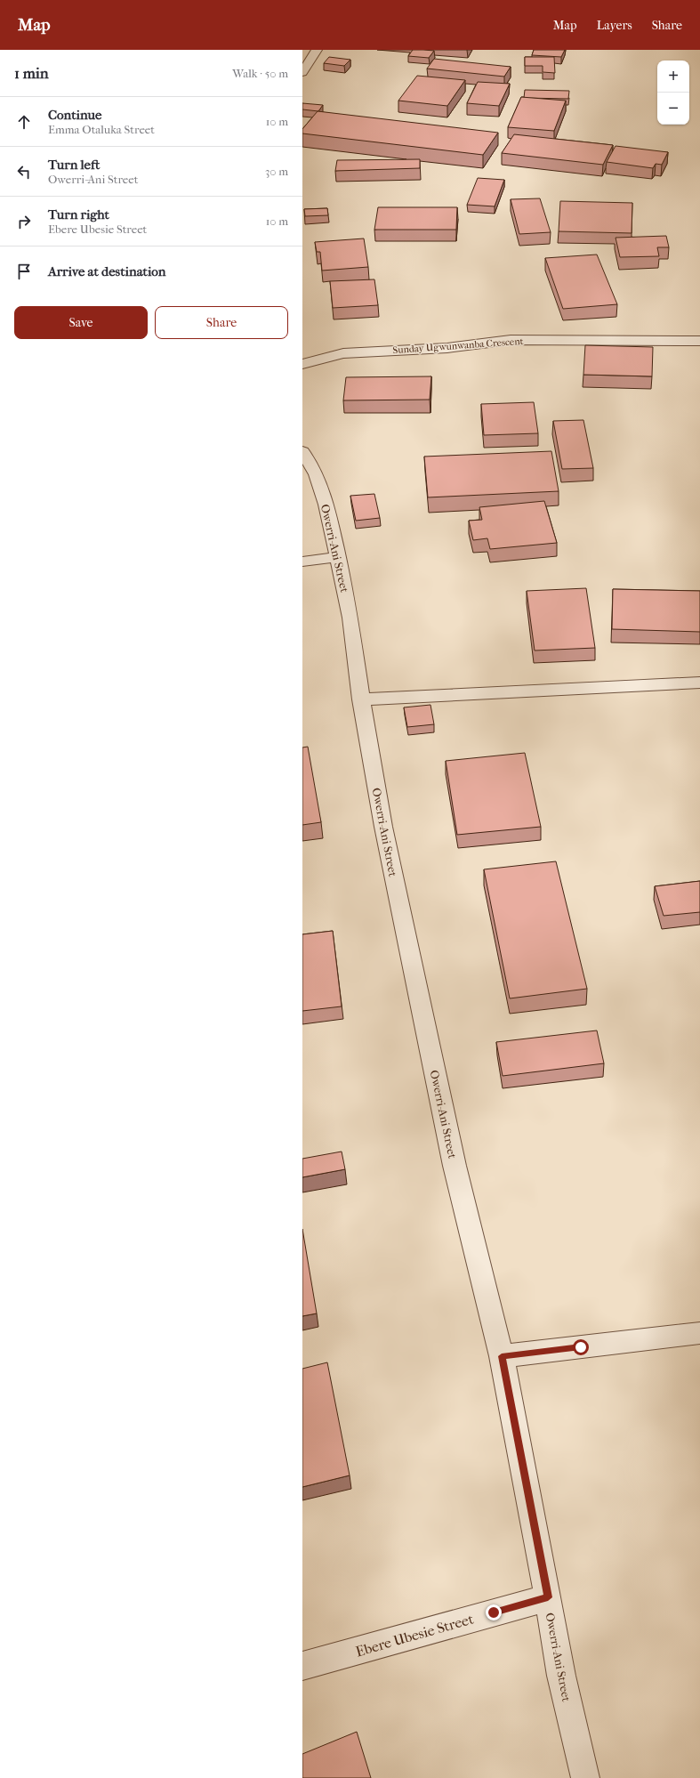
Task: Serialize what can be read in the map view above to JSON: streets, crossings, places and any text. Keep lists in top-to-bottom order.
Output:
{
  "streets": {
    "street": ["Sunday Ugwunwanba Crescent", "Owerri-Ani Street", "Ebere Ubesie Street"]
  },
  "crossings": [
    ["Owerri-Ani Street", "Ebere Ubesie Street"]
  ],
  "page": {
    "header": "Map",
    "nav": ["Map", "Layers", "Share"],
    "heading": ["1 min", "Walk · 50 m"],
    "map_buttons": ["+", "−"],
    "list": [
      ["Continue", "Emma Otaluka Street", "10 m"],
      ["Turn left", "Owerri-Ani Street", "30 m"],
      ["Turn right", "Ebere Ubesie Street", "10 m"],
      "Arrive at destination"
    ],
    "buttons": ["Save", "Share"]
  }
}
